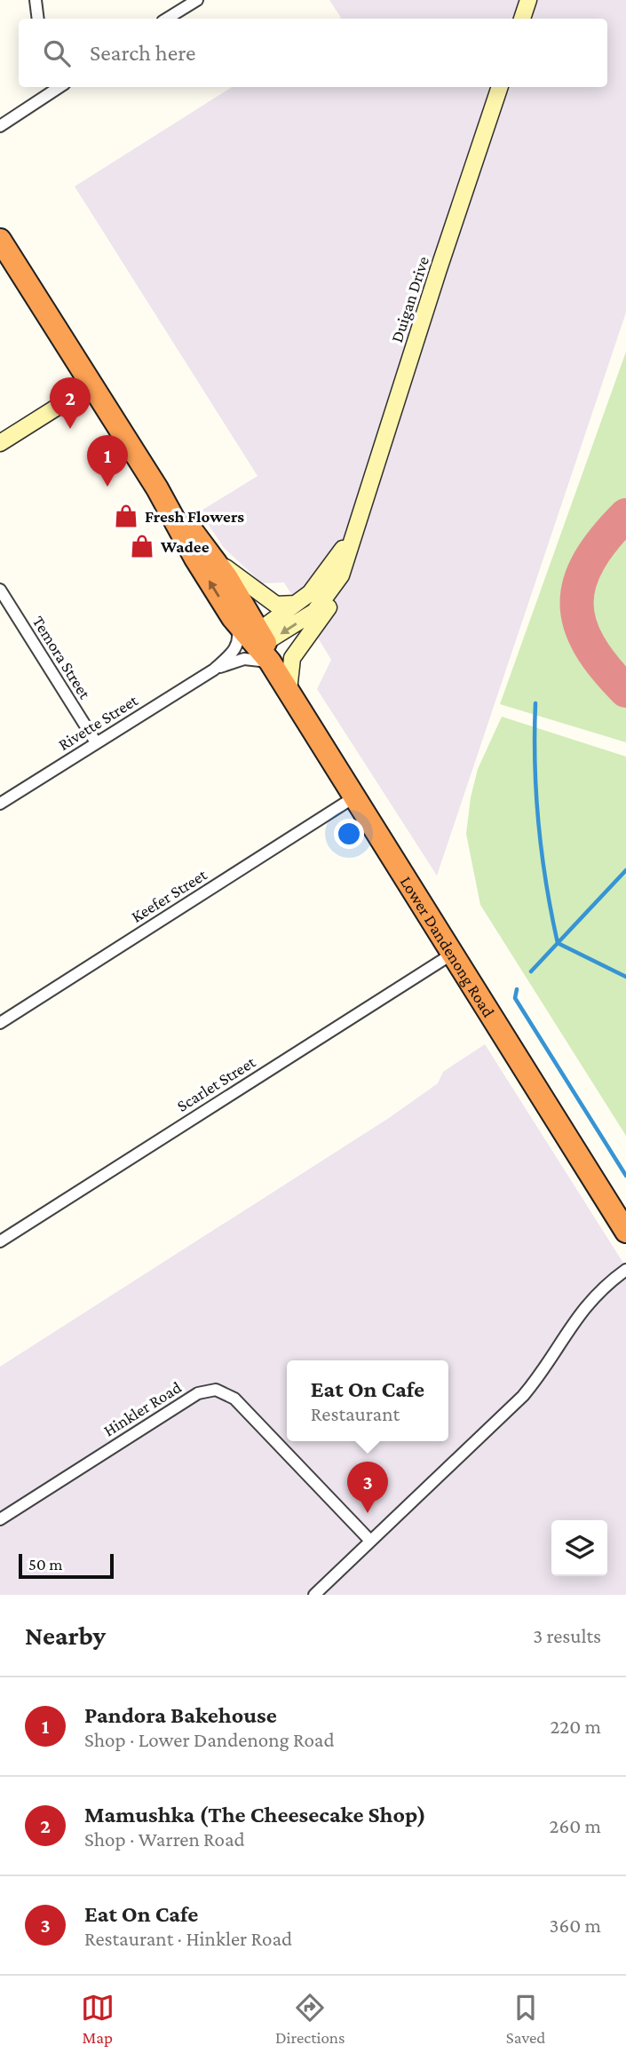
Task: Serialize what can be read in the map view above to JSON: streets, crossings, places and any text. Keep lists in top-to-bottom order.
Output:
{
  "streets": {
    "highway": ["Lower Dandenong Road"],
    "main road": ["Duigan Drive"],
    "street": [
      "Temora Street",
      "Rivette Street",
      "Keefer Street",
      "Scarlet Street",
      "Hinkler Road"
    ]
  },
  "crossings": [
    ["Duigan Drive", "Rivette Street"],
    ["Duigan Drive", "Lower Dandenong Road"],
    ["Temora Street", "Rivette Street"],
    ["Rivette Street", "Lower Dandenong Road"],
    ["Keefer Street", "Lower Dandenong Road"],
    ["Lower Dandenong Road", "Scarlet Street"]
  ],
  "places": {
    "shop": ["Fresh Flowers", "Wadee"]
  },
  "scale_bar": "50 m",
  "page": {
    "search": "Search here",
    "pins": ["2", "1", "3"],
    "popup": ["Eat On Cafe", "Restaurant"],
    "scale": "50 m",
    "heading": ["Nearby", "3 results"],
    "list": [
      {
        "mark": "1",
        "name": "Pandora Bakehouse",
        "note": "Shop · Lower Dandenong Road",
        "value": "220 m"
      },
      {
        "mark": "2",
        "name": "Mamushka (The Cheesecake Shop)",
        "note": "Shop · Warren Road",
        "value": "260 m"
      },
      {
        "mark": "3",
        "name": "Eat On Cafe",
        "note": "Restaurant · Hinkler Road",
        "value": "360 m"
      }
    ],
    "nav": ["Map", "Directions", "Saved"]
  }
}
